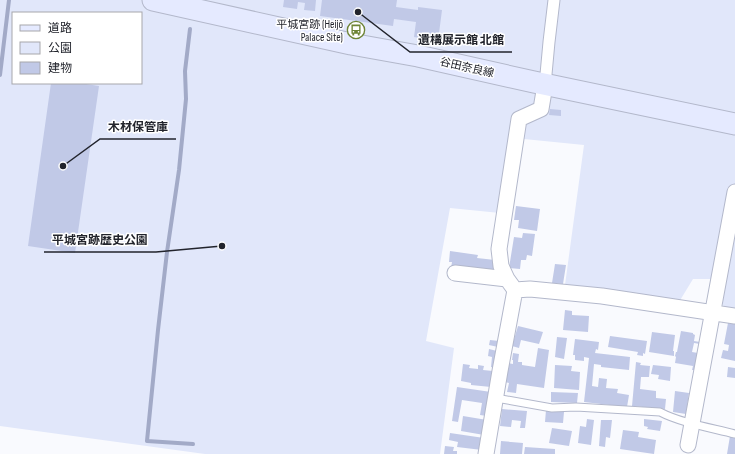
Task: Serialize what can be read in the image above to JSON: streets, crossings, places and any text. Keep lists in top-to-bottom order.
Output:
{
  "streets": {
    "main road": ["谷田奈良線"]
  },
  "places": {
    "other": ["遺構展示館 北館", "木材保管庫", "平城宮跡歴史公園"],
    "bus stop": ["平城宮跡 (Heijō Palace Site)"]
  },
  "legend": ["道路", "公園", "建物"]
}
